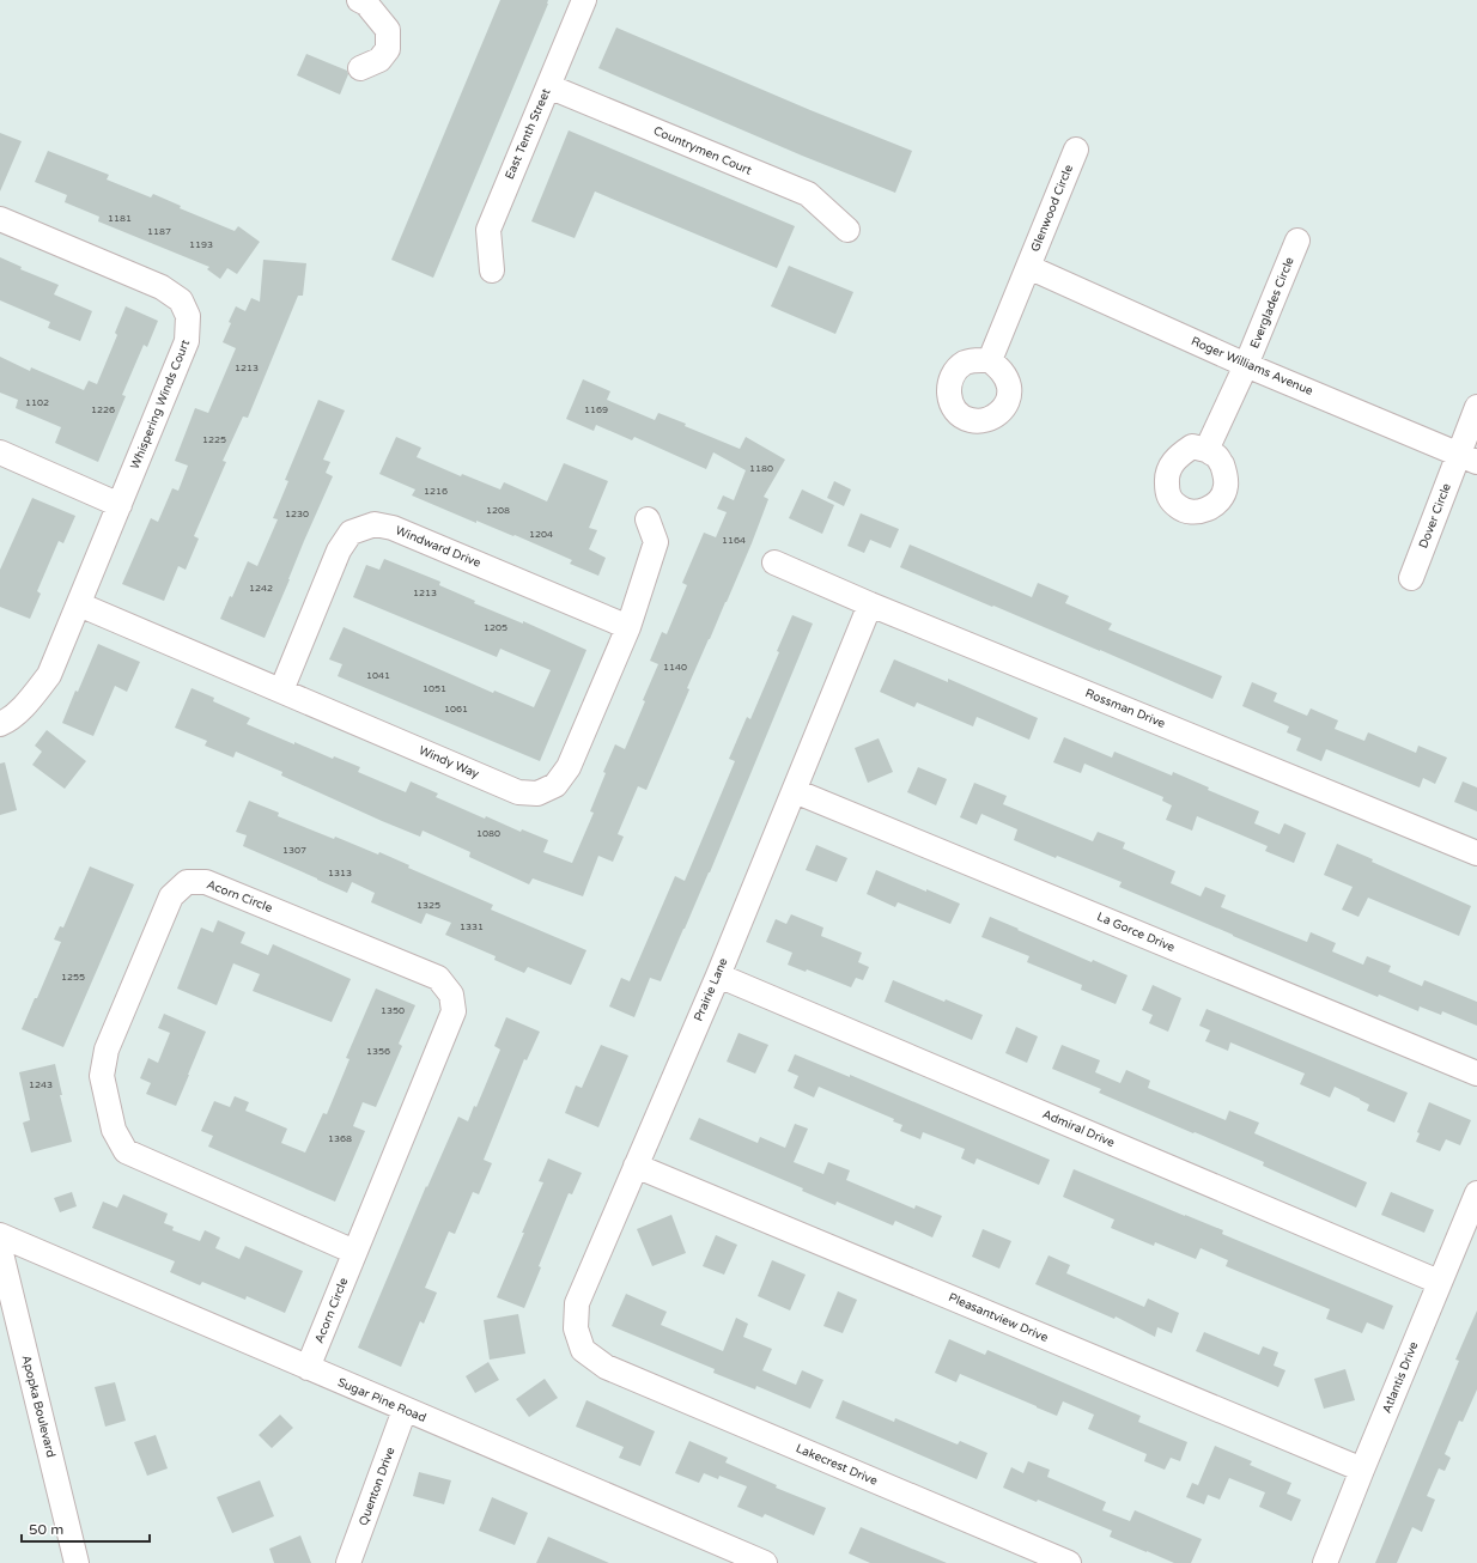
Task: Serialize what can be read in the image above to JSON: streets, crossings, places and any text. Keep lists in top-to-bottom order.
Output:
{
  "streets": {
    "street": [
      "East Tenth Street",
      "Countrymen Court",
      "Glenwood Circle",
      "Everglades Circle",
      "Roger Williams Avenue",
      "Whispering Winds Court",
      "Dover Circle",
      "Windward Drive",
      "Rossman Drive",
      "Windy Way",
      "Acorn Circle",
      "La Gorce Drive",
      "Prairie Lane",
      "Admiral Drive",
      "Pleasantview Drive",
      "Atlantis Drive",
      "Sugar Pine Road",
      "Apopka Boulevard",
      "Lakecrest Drive",
      "Quenton Drive"
    ]
  },
  "crossings": [
    ["East Tenth Street", "Countrymen Court"],
    ["Glenwood Circle", "Roger Williams Avenue"],
    ["Everglades Circle", "Roger Williams Avenue"],
    ["Roger Williams Avenue", "Dover Circle"],
    ["Whispering Winds Court", "Windy Way"],
    ["Windward Drive", "Windy Way"],
    ["Rossman Drive", "Prairie Lane"],
    ["Acorn Circle", "Sugar Pine Road"],
    ["La Gorce Drive", "Prairie Lane"],
    ["Prairie Lane", "Admiral Drive"],
    ["Prairie Lane", "Pleasantview Drive"],
    ["Prairie Lane", "Lakecrest Drive"],
    ["Admiral Drive", "Atlantis Drive"],
    ["Pleasantview Drive", "Atlantis Drive"],
    ["Sugar Pine Road", "Quenton Drive"]
  ],
  "house_numbers": [
    "1181",
    "1187",
    "1193",
    "1213",
    "1102",
    "1226",
    "1169",
    "1225",
    "1180",
    "1216",
    "1208",
    "1230",
    "1204",
    "1164",
    "1242",
    "1213",
    "1205",
    "1140",
    "1041",
    "1051",
    "1061",
    "1080",
    "1307",
    "1313",
    "1325",
    "1331",
    "1255",
    "1350",
    "1356",
    "1243",
    "1368"
  ],
  "scale_bar": "50 m"
}
